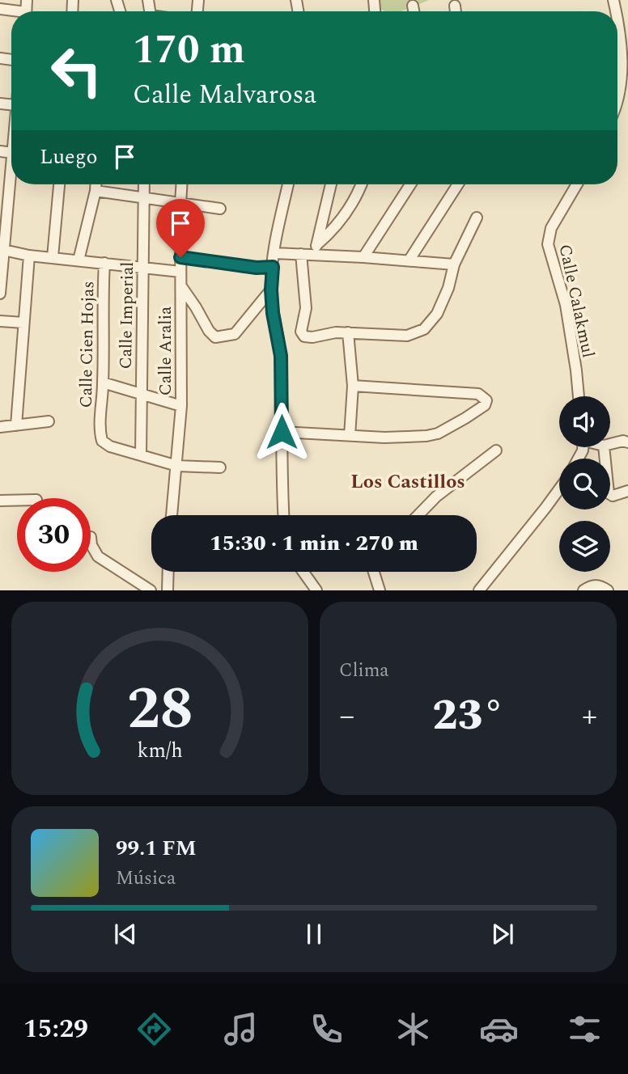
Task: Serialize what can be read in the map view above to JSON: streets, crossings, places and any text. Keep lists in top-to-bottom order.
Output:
{
  "streets": {
    "street": [
      "Calle Calakmul",
      "Calle Imperial",
      "Calle Cien Hojas",
      "Calle Aralia"
    ]
  },
  "crossings": [
    ["Calle Imperial", "Calle Cien Hojas"]
  ],
  "districts": ["Los Castillos"],
  "page": {
    "turn": ["170 m", "Calle Malvarosa"],
    "then": "Luego",
    "limit": "30",
    "trip": "15:30 · 1 min · 270 m",
    "tile": "Clima",
    "heat": ["−", "23°", "+"],
    "song": ["99.1 FM", "Música"],
    "tabs": "15:29",
    "gauge": ["28", "km/h"]
  }
}
